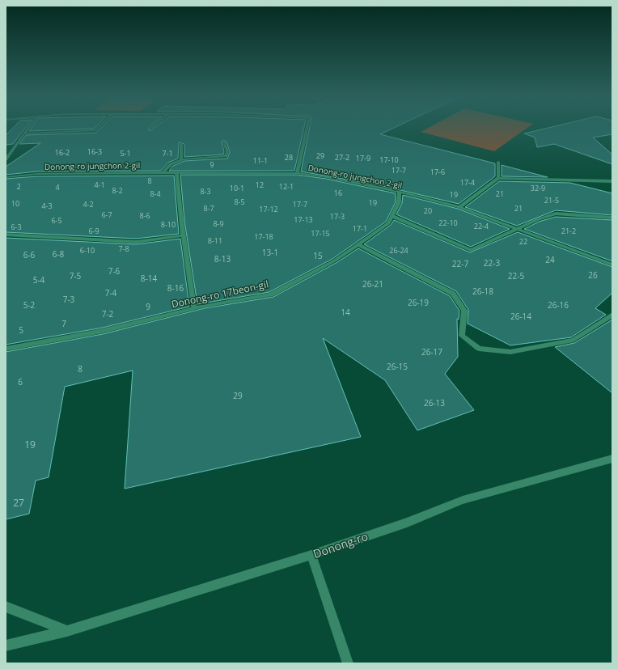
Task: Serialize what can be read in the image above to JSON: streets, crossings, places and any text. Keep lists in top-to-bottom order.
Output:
{
  "streets": {
    "street": ["Donong-ro jungchon 2-gil", "Donong-ro 17beon-gil", "Donong-ro"]
  },
  "crossings": [
    ["Donong-ro jungchon 2-gil", "Donong-ro 17beon-gil"]
  ],
  "house_numbers": [
    "16-3",
    "16-2",
    "5-1",
    "7-1",
    "29",
    "28",
    "27-2",
    "17-9",
    "17-10",
    "11-1",
    "9",
    "17-7",
    "17-6",
    "8",
    "17-4",
    "4-1",
    "12",
    "2",
    "12-1",
    "4",
    "10-1",
    "32-9",
    "8-2",
    "8-3",
    "16",
    "8-4",
    "21",
    "19",
    "21-5",
    "8-5",
    "19",
    "10",
    "4-2",
    "17-7",
    "4-3",
    "8-7",
    "21",
    "17-12",
    "20",
    "6-7",
    "8-6",
    "17-3",
    "17-13",
    "6-5",
    "22-10",
    "8-9",
    "8-10",
    "22-4",
    "6-3",
    "17-1",
    "6-9",
    "21-2",
    "17-15",
    "17-18",
    "8-11",
    "22",
    "7-8",
    "6-10",
    "26-24",
    "13-1",
    "6-8",
    "6-6",
    "15",
    "8-13",
    "24",
    "22-3",
    "22-7",
    "7-6",
    "26",
    "7-5",
    "22-5",
    "8-14",
    "5-4",
    "26-21",
    "8-16",
    "26-18",
    "7-4",
    "7-3",
    "26-19",
    "5-2",
    "26-16",
    "9",
    "14",
    "7-2",
    "26-14",
    "7",
    "5",
    "26-17",
    "26-15",
    "8",
    "6",
    "29",
    "26-13",
    "19",
    "27"
  ]
}
